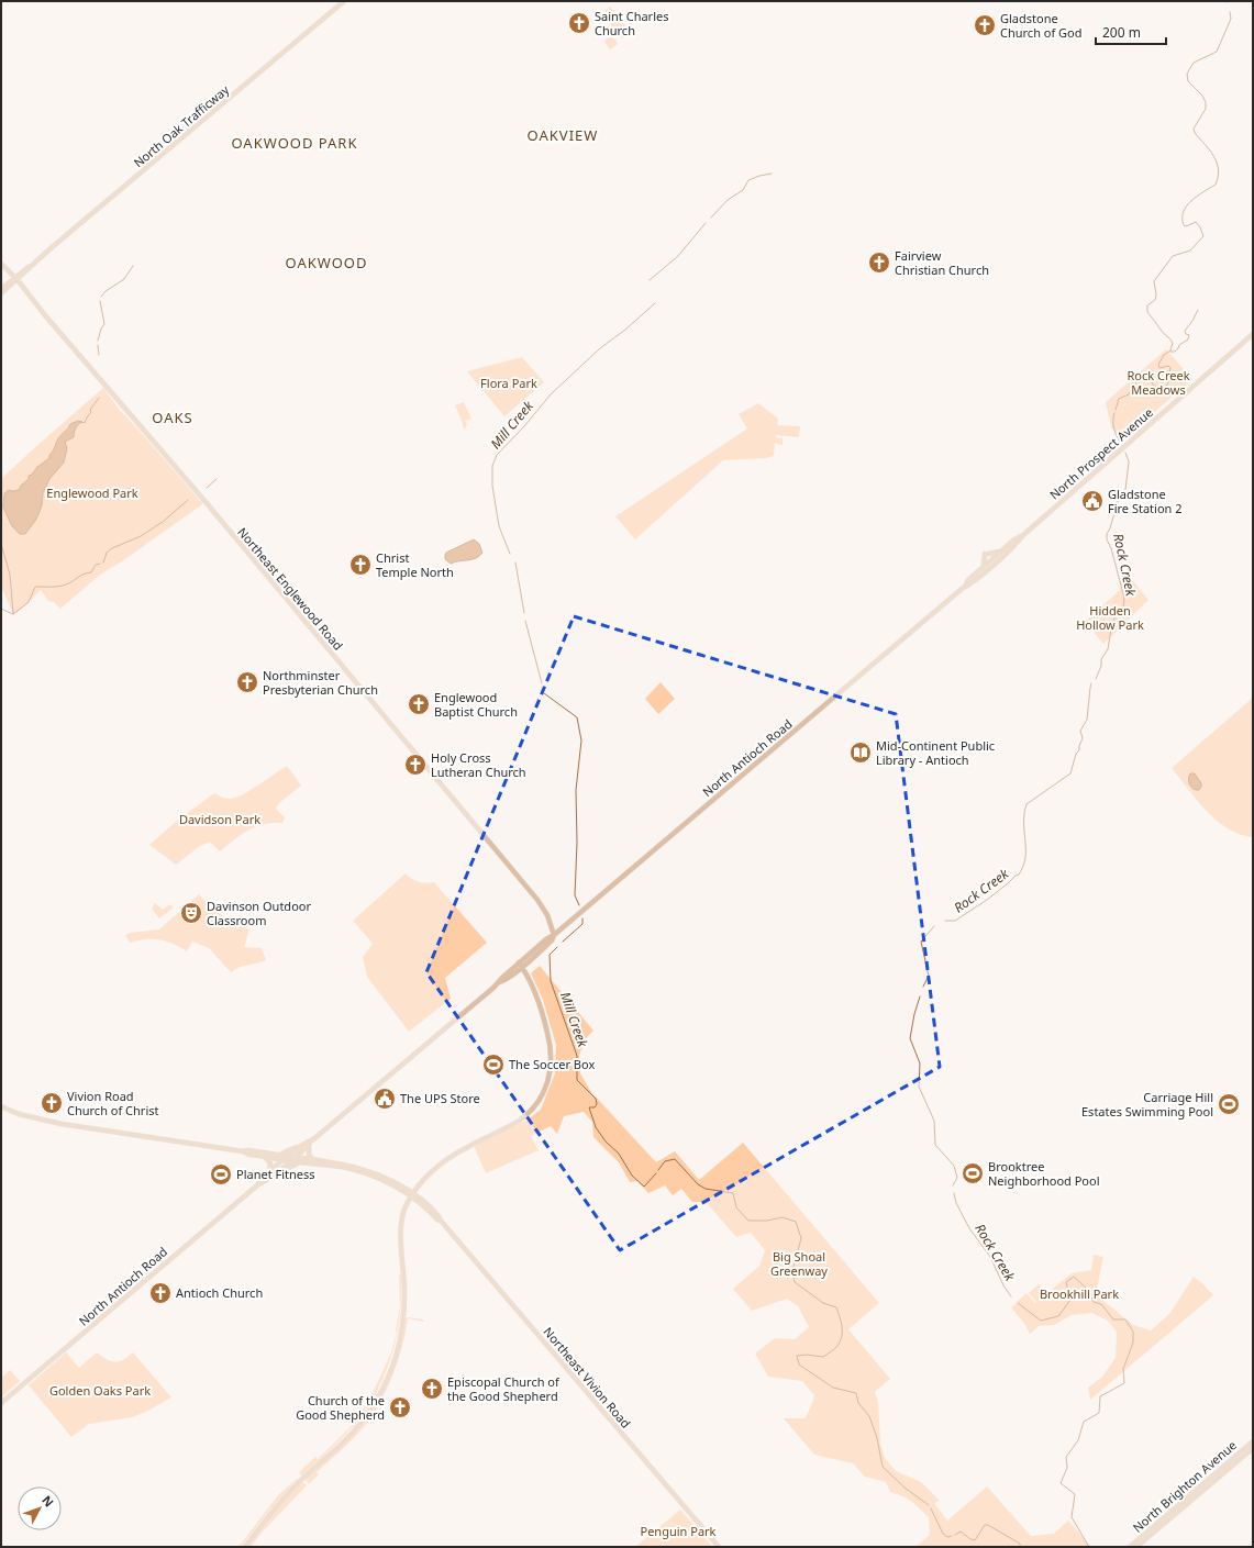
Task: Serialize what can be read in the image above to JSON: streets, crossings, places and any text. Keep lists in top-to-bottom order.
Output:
{
  "streets": {
    "main road": [
      "North Oak Trafficway",
      "North Prospect Avenue",
      "Northeast Englewood Road",
      "North Antioch Road",
      "Northeast Vivion Road",
      "North Brighton Avenue"
    ]
  },
  "crossings": [
    ["North Oak Trafficway", "Northeast Englewood Road"],
    ["Northeast Englewood Road", "North Antioch Road"],
    ["North Antioch Road", "Northeast Vivion Road"]
  ],
  "districts": [
    "OAKVIEW",
    "OAKWOOD PARK",
    "OAKWOOD",
    "OAKS"
  ],
  "water": ["Mill Creek", "Rock Creek"],
  "parks": [
    "Rock Creek Meadows",
    "Flora Park",
    "Englewood Park",
    "Hidden Hollow Park",
    "Davidson Park",
    "Big Shoal Greenway",
    "Brookhill Park",
    "Golden Oaks Park",
    "Penguin Park"
  ],
  "places": {
    "church": [
      "Saint Charles Church",
      "Gladstone Church of God",
      "Fairview Christian Church",
      "Christ Temple North",
      "Northminster Presbyterian Church",
      "Englewood Baptist Church",
      "Holy Cross Lutheran Church",
      "Vivion Road Church of Christ",
      "Antioch Church",
      "Episcopal Church of the Good Shepherd",
      "Church of the Good Shepherd"
    ],
    "public building": ["Gladstone Fire Station 2", "The UPS Store"],
    "library": ["Mid-Continent Public Library - Antioch"],
    "theatre": ["Davinson Outdoor Classroom"],
    "sports": [
      "The Soccer Box",
      "Carriage Hill Estates Swimming Pool",
      "Brooktree Neighborhood Pool",
      "Planet Fitness"
    ]
  },
  "scale_bar": "200 m",
  "north": "top right"
}
